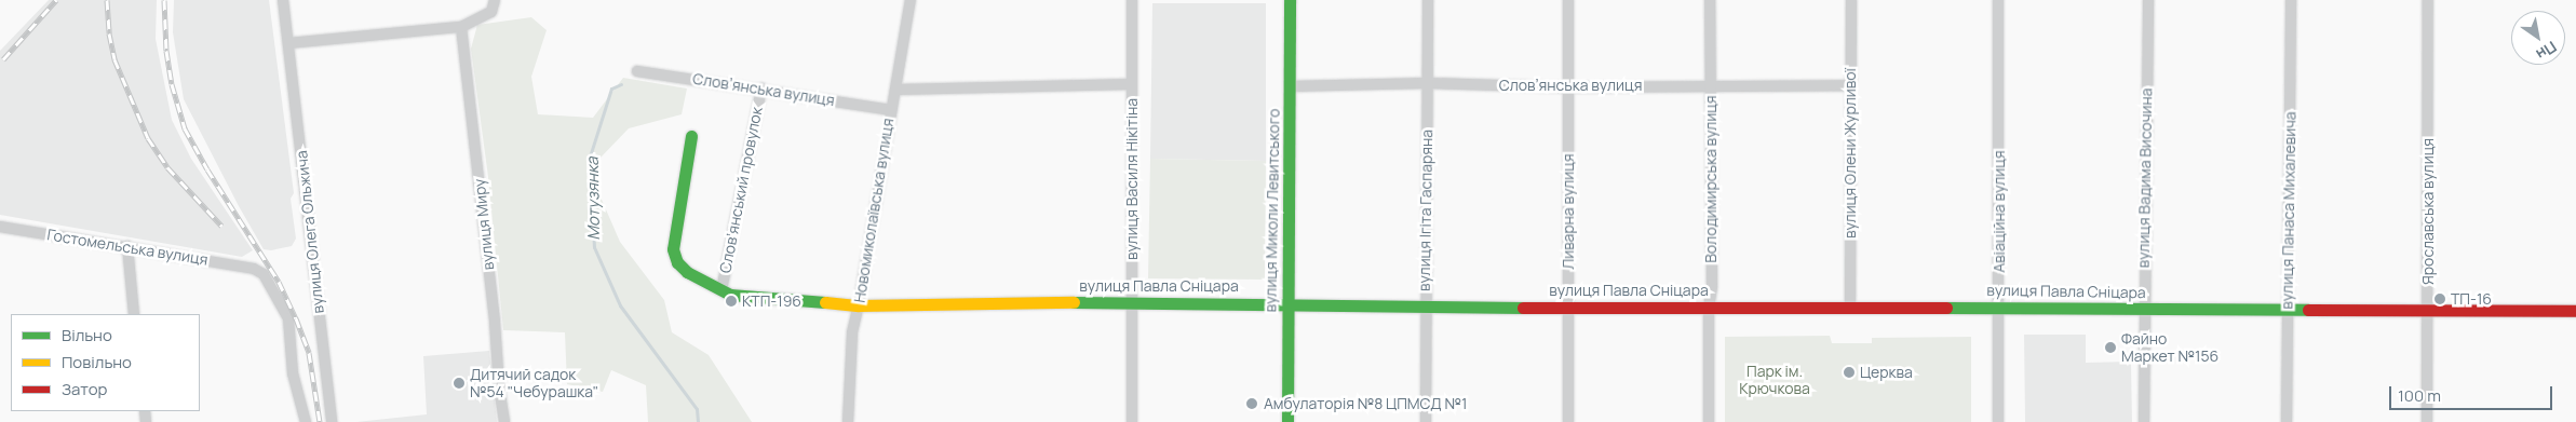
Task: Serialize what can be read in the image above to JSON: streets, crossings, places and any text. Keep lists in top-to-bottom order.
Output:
{
  "streets": {
    "street": [
      "Словʼянська вулиця",
      "вулиця Олени Журливої",
      "вулиця Вадима Височина",
      "вулиця Василя Нікітіна",
      "Володимирська вулиця",
      "Словʼянський провулок",
      "Новомиколаївська вулиця",
      "вулиця Миколи Левитського",
      "вулиця Ігіта Гаспаряна",
      "вулиця Панаса Михалевича",
      "Ливарна вулиця",
      "Авіаційна вулиця",
      "Ярославська вулиця",
      "вулиця Миру",
      "вулиця Олега Ольжича",
      "Гостомельська вулиця",
      "вулиця Павла Сніцара"
    ]
  },
  "crossings": [
    ["Словʼянська вулиця", "вулиця Олени Журливої"],
    ["Словʼянська вулиця", "Володимирська вулиця"],
    ["Словʼянська вулиця", "Словʼянський провулок"],
    ["Словʼянська вулиця", "Новомиколаївська вулиця"],
    ["Словʼянська вулиця", "вулиця Миколи Левитського"],
    ["Словʼянська вулиця", "вулиця Ігіта Гаспаряна"],
    ["Словʼянська вулиця", "Ливарна вулиця"],
    ["вулиця Олени Журливої", "вулиця Павла Сніцара"],
    ["вулиця Вадима Височина", "вулиця Павла Сніцара"],
    ["вулиця Василя Нікітіна", "вулиця Павла Сніцара"],
    ["Володимирська вулиця", "вулиця Павла Сніцара"],
    ["Словʼянський провулок", "вулиця Павла Сніцара"],
    ["Новомиколаївська вулиця", "вулиця Павла Сніцара"],
    ["вулиця Миколи Левитського", "вулиця Павла Сніцара"],
    ["вулиця Ігіта Гаспаряна", "вулиця Павла Сніцара"],
    ["вулиця Панаса Михалевича", "вулиця Павла Сніцара"],
    ["Ливарна вулиця", "вулиця Павла Сніцара"],
    ["Авіаційна вулиця", "вулиця Павла Сніцара"],
    ["Ярославська вулиця", "вулиця Павла Сніцара"],
    ["вулиця Олега Ольжича", "Гостомельська вулиця"]
  ],
  "water": ["Мотузянка"],
  "parks": ["Парк ім. Крючкова"],
  "places": [
    "ТП-16",
    "КТП-196",
    "Файно Маркет №156",
    "Церква",
    "Дитячий садок №54 \"Чебурашка\"",
    "Амбулаторія №8 ЦПМСД №1"
  ],
  "legend": ["Вільно", "Повільно", "Затор"],
  "scale_bar": "100 m",
  "north": "bottom right"
}
